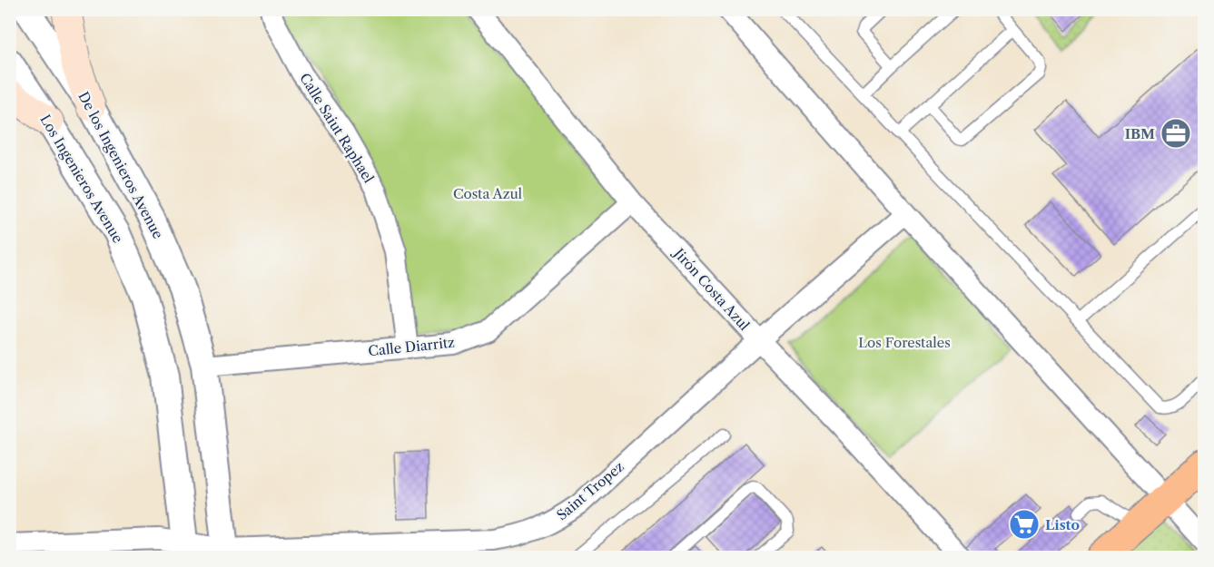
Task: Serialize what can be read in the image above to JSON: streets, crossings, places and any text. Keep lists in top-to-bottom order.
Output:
{
  "streets": {
    "street": [
      "Calle Saiut Raphael",
      "De los Ingenieros Avenue",
      "Los Ingenieros Avenue",
      "Jirón Costa Azul",
      "Calle Diarritz",
      "Saint Tropez"
    ]
  },
  "crossings": [
    ["Calle Saiut Raphael", "Calle Diarritz"],
    ["De los Ingenieros Avenue", "Calle Diarritz"],
    ["De los Ingenieros Avenue", "Saint Tropez"],
    ["Los Ingenieros Avenue", "Saint Tropez"],
    ["Jirón Costa Azul", "Calle Diarritz"],
    ["Jirón Costa Azul", "Saint Tropez"]
  ],
  "parks": ["Costa Azul", "Los Forestales"],
  "places": {
    "office": ["IBM"],
    "supermarket": ["Listo"]
  }
}
